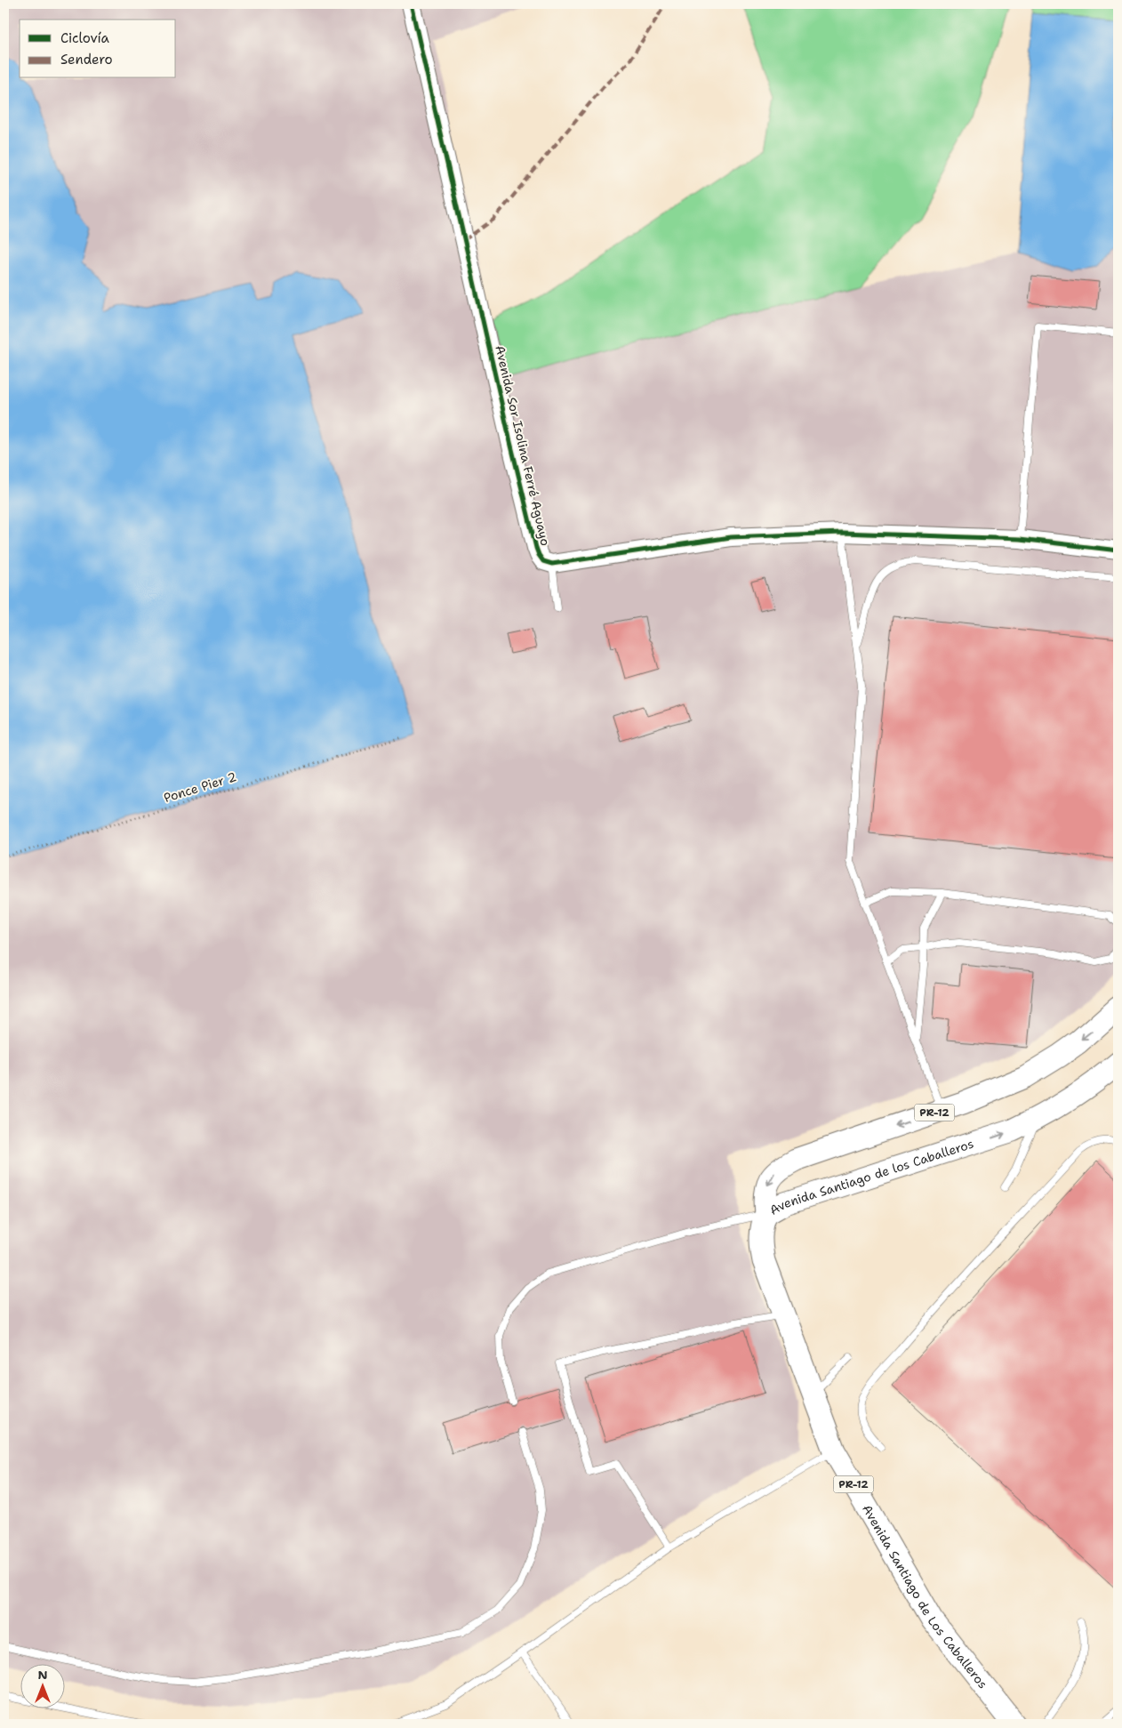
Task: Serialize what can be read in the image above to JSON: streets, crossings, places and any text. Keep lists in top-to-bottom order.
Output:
{
  "streets": {
    "main road": ["PR-12", "Avenida Santiago de los Caballeros", "Avenida Santiago de Los Caballeros"],
    "street": ["Avenida Sor Isolina Ferré Aguayo"],
    "path": ["Ponce Pier 2"]
  },
  "crossings": [
    ["Avenida Santiago de los Caballeros", "Avenida Santiago de Los Caballeros"]
  ],
  "legend": ["Ciclovía", "Sendero"],
  "north": "top"
}
